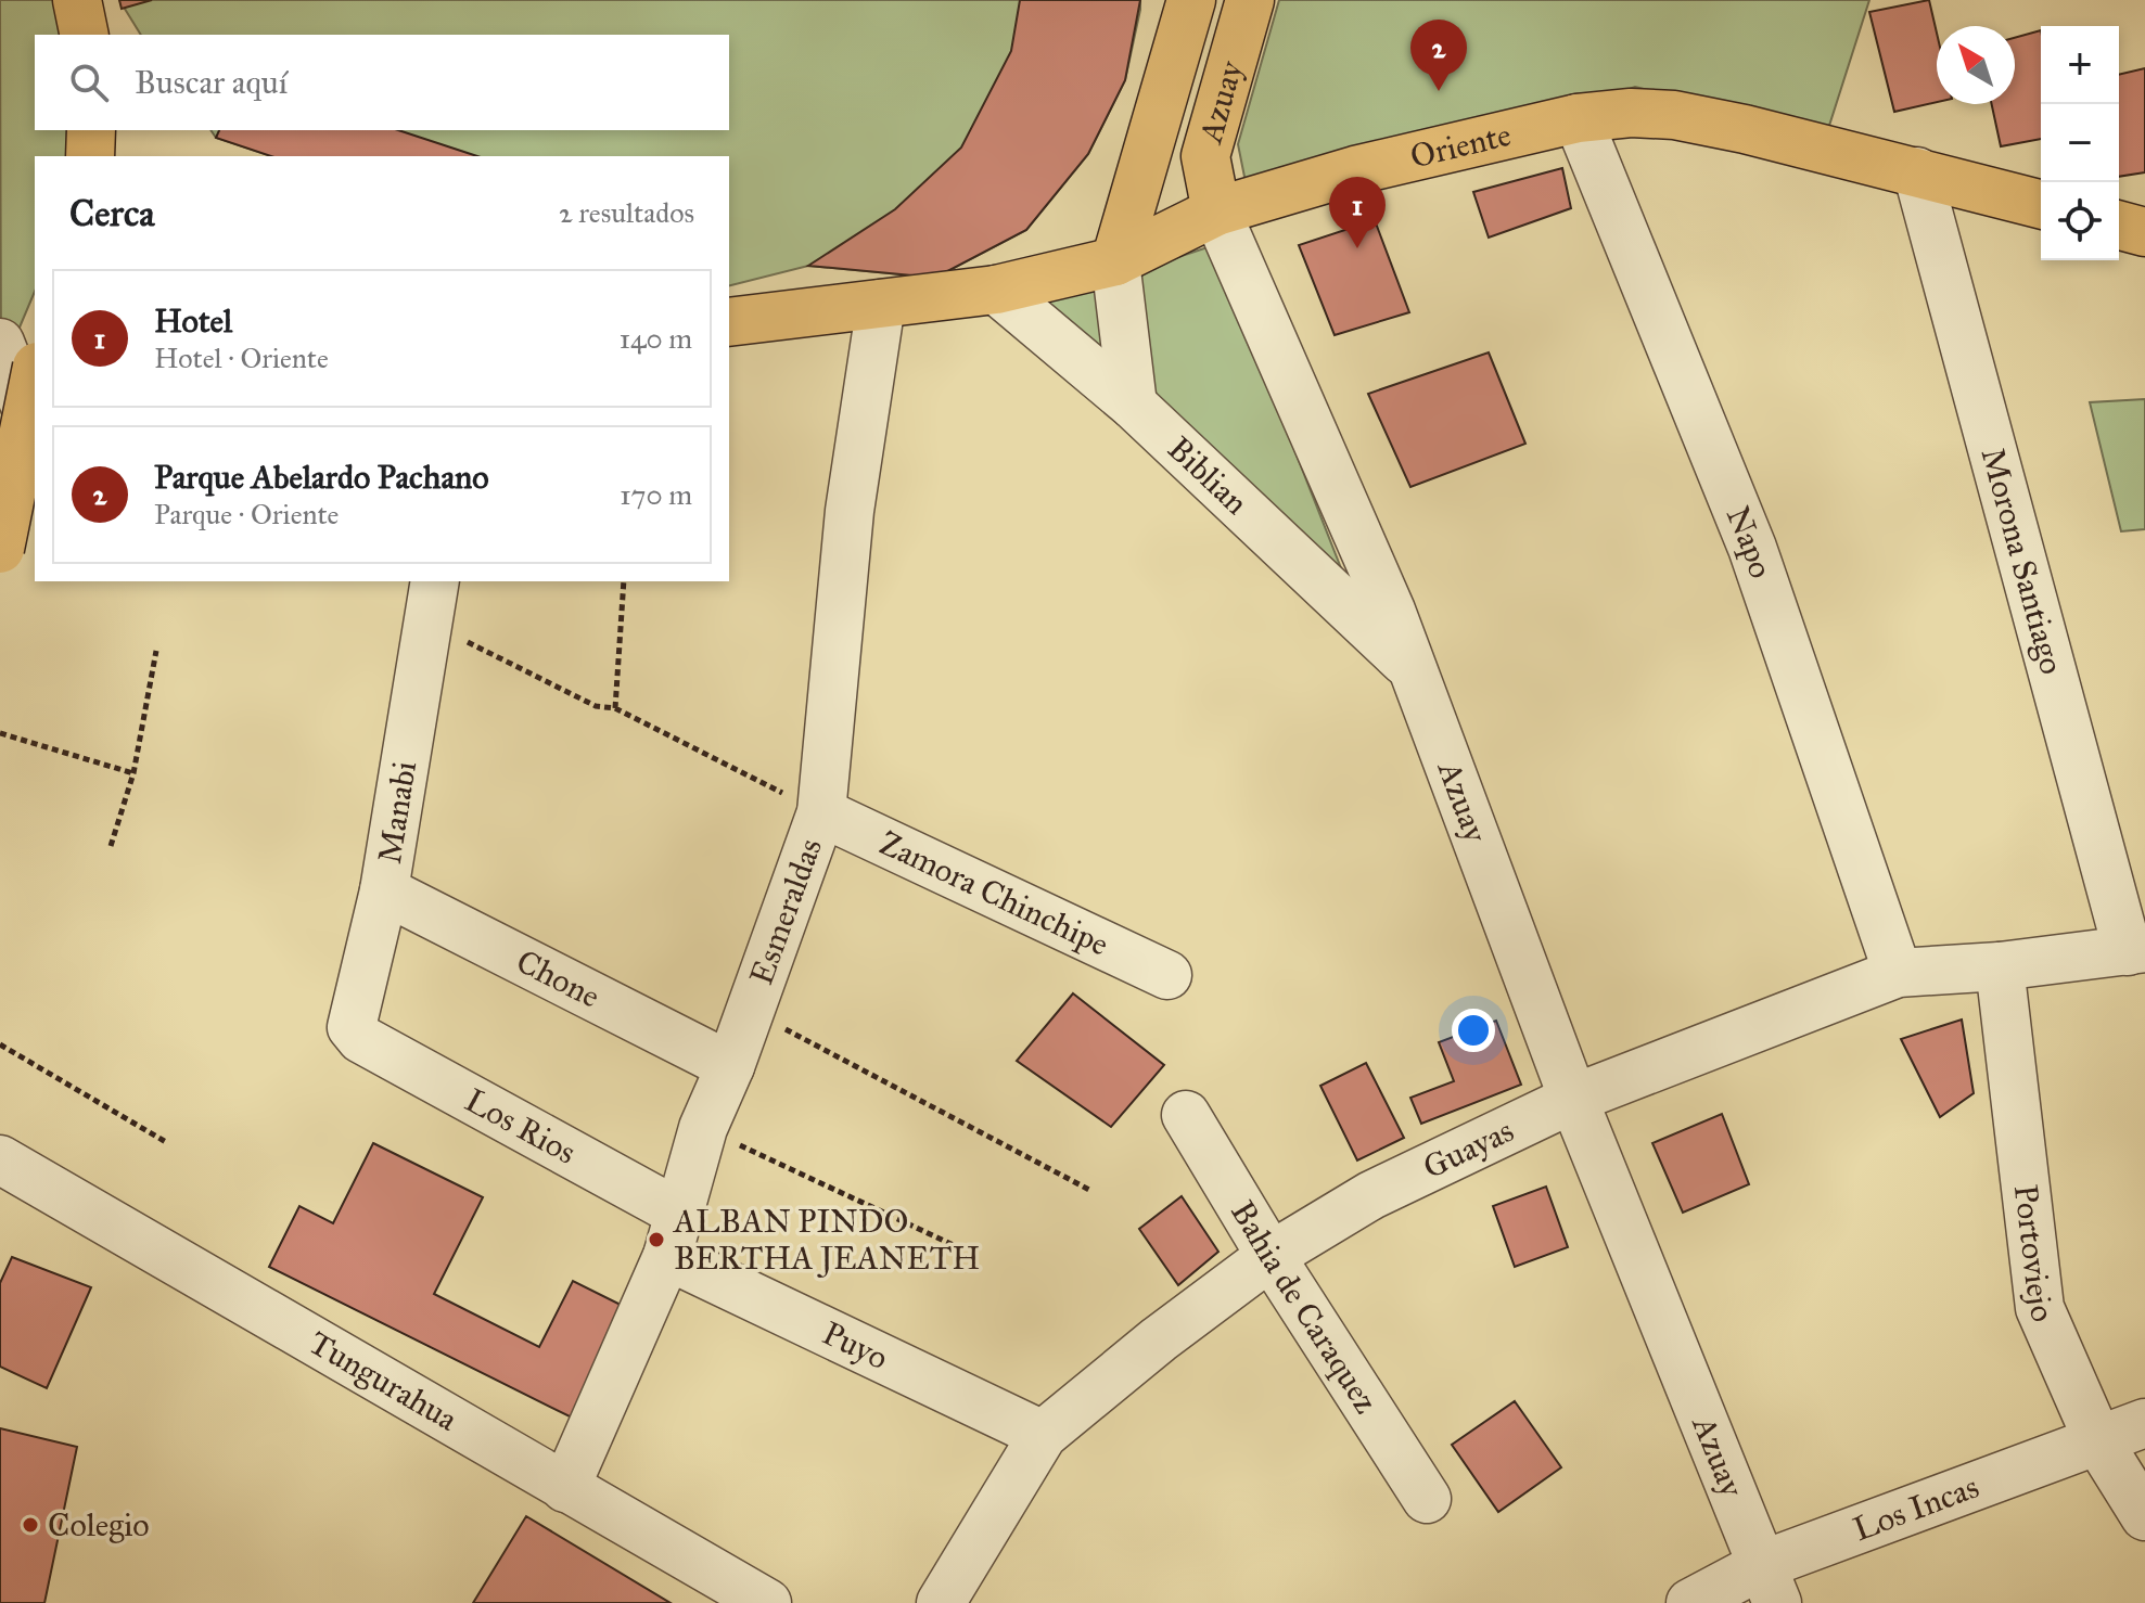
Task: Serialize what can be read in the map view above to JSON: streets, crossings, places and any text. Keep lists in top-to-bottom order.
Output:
{
  "streets": {
    "main road": ["Azuay", "Oriente"],
    "street": [
      "Biblian",
      "Napo",
      "Morona Santiago",
      "Manabi",
      "Zamora Chinchipe",
      "Esmeraldas",
      "Chone",
      "Los Rios",
      "Guayas",
      "Portoviejo",
      "Bahia de Caraquez",
      "Puyo",
      "Tungurahua",
      "Los Incas"
    ]
  },
  "crossings": [
    ["Azuay", "Oriente"],
    ["Azuay", "Biblian"],
    ["Azuay", "Guayas"],
    ["Azuay", "Los Incas"],
    ["Oriente", "Biblian"],
    ["Oriente", "Napo"],
    ["Oriente", "Morona Santiago"],
    ["Oriente", "Esmeraldas"],
    ["Napo", "Guayas"],
    ["Morona Santiago", "Guayas"],
    ["Manabi", "Chone"],
    ["Manabi", "Los Rios"],
    ["Zamora Chinchipe", "Esmeraldas"],
    ["Esmeraldas", "Chone"],
    ["Esmeraldas", "Los Rios"],
    ["Esmeraldas", "Puyo"],
    ["Esmeraldas", "Tungurahua"],
    ["Los Rios", "Puyo"],
    ["Guayas", "Portoviejo"],
    ["Guayas", "Bahia de Caraquez"],
    ["Guayas", "Puyo"],
    ["Portoviejo", "Los Incas"]
  ],
  "places": ["ALBAN PINDO BERTHA JEANETH", "Colegio"],
  "north": "top left",
  "page": {
    "pins": ["2", "1"],
    "map_buttons": ["+", "−"],
    "search": "Buscar aquí",
    "heading": ["Cerca", "2 resultados"],
    "list": [
      {
        "mark": "1",
        "name": "Hotel",
        "note": "Hotel · Oriente",
        "value": "140 m"
      },
      {
        "mark": "2",
        "name": "Parque Abelardo Pachano",
        "note": "Parque · Oriente",
        "value": "170 m"
      }
    ]
  }
}
